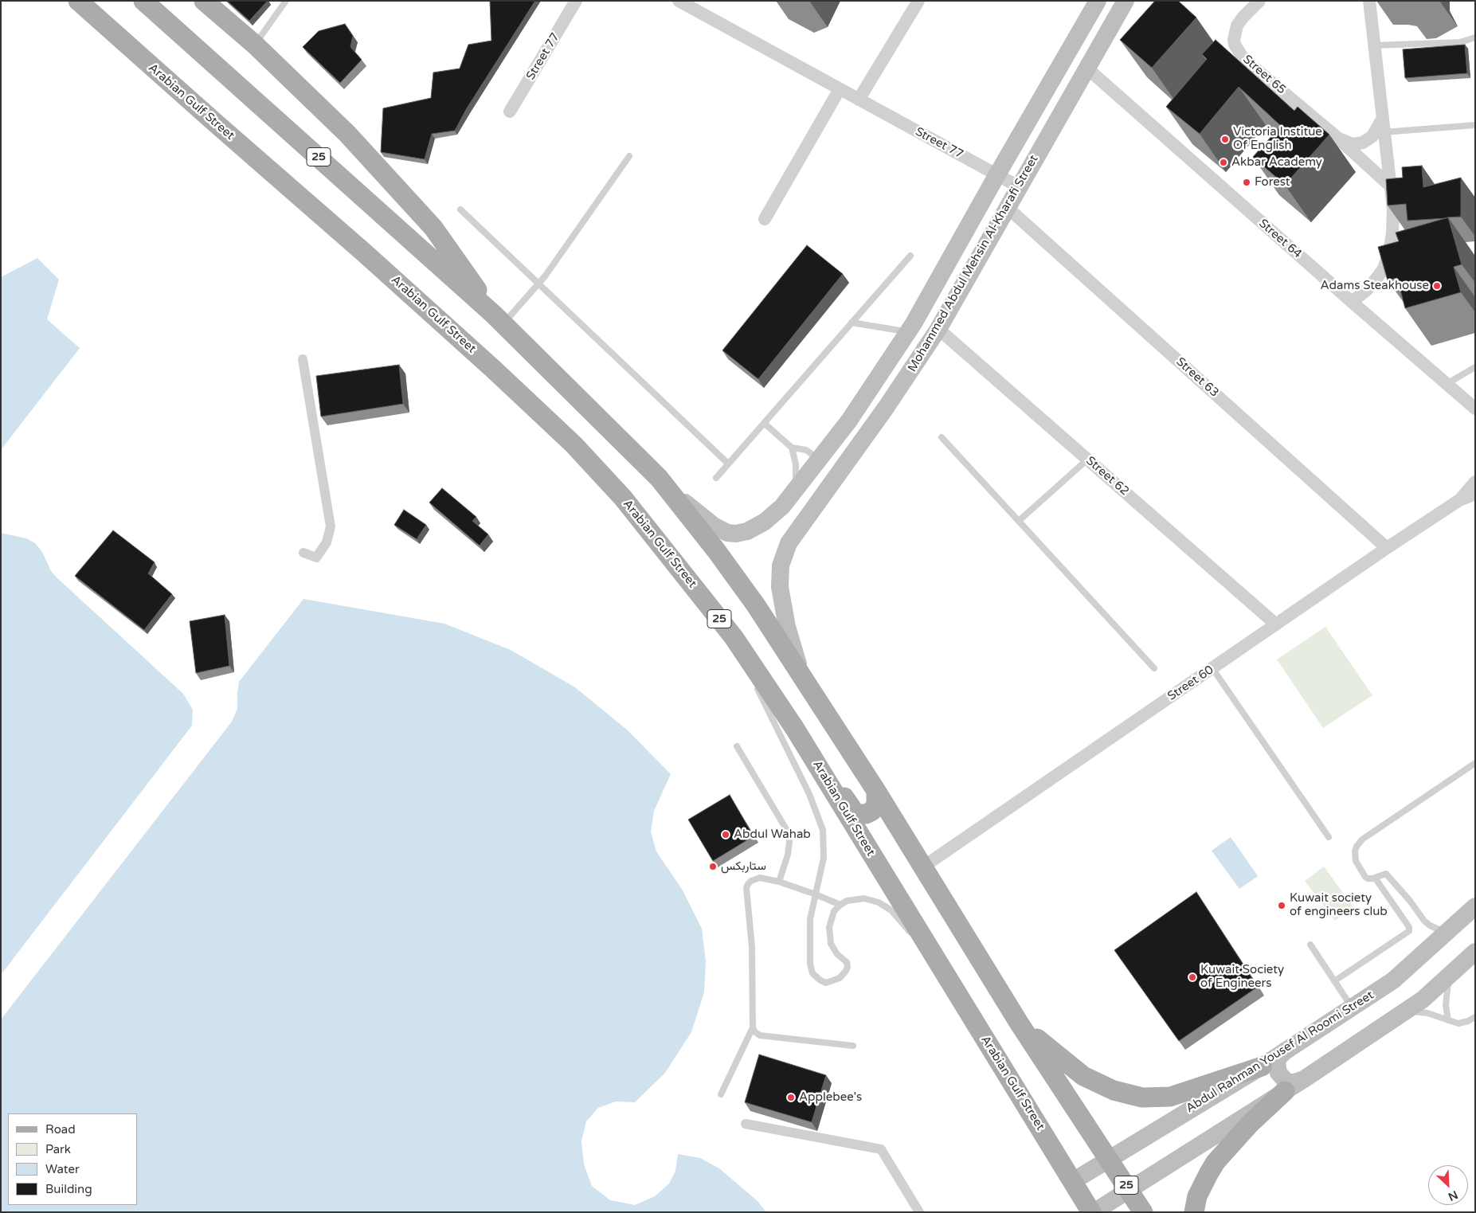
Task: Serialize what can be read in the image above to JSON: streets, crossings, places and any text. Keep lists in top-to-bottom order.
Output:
{
  "streets": {
    "main road": [
      "Arabian Gulf Street",
      "25",
      "Mohammed Abdul Mehsin Al-Kharafi Street",
      "Abdul Rahman Yousef Al Roomi Street"
    ],
    "street": [
      "Street 77",
      "Street 65",
      "Street 64",
      "Street 63",
      "Street 62",
      "Street 60"
    ]
  },
  "crossings": [
    ["Street 77", "Mohammed Abdul Mehsin Al-Kharafi Street"],
    ["Arabian Gulf Street", "Abdul Rahman Yousef Al Roomi Street"],
    ["25", "Mohammed Abdul Mehsin Al-Kharafi Street"],
    ["25", "Street 60"],
    ["25", "Abdul Rahman Yousef Al Roomi Street"],
    ["Street 64", "Mohammed Abdul Mehsin Al-Kharafi Street"],
    ["Mohammed Abdul Mehsin Al-Kharafi Street", "Street 63"],
    ["Mohammed Abdul Mehsin Al-Kharafi Street", "Street 62"],
    ["Street 63", "Street 60"],
    ["Street 62", "Street 60"]
  ],
  "places": [
    "Victoria Institue Of English",
    "Akbar Academy",
    "Forest",
    "Adams Steakhouse",
    "Abdul Wahab",
    "ستاربكس",
    "Kuwait society of engineers club",
    "Kuwait Society of Engineers",
    "Applebee's"
  ],
  "legend": [
    "Road",
    "Park",
    "Water",
    "Building"
  ],
  "north": "bottom right"
}
